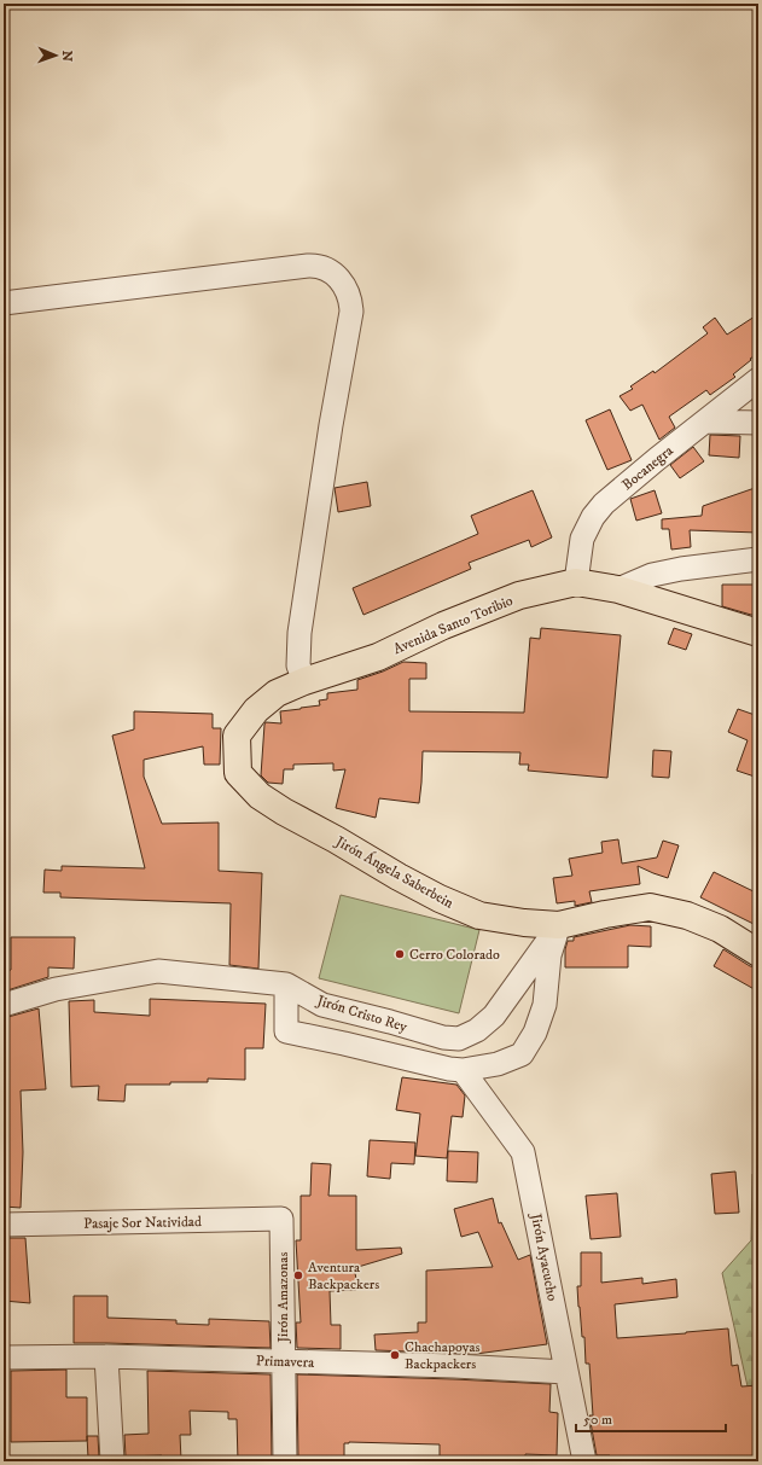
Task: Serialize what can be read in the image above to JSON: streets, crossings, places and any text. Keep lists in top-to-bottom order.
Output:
{
  "streets": {
    "main road": ["Avenida Santo Toribio", "Jirón Ángela Saberbein"],
    "street": [
      "Bocanegra",
      "Jirón Cristo Rey",
      "Pasaje Sor Natividad",
      "Jirón Ayacucho",
      "Jirón Amazonas",
      "Primavera"
    ]
  },
  "crossings": [
    ["Bocanegra", "Avenida Santo Toribio"],
    ["Avenida Santo Toribio", "Jirón Ángela Saberbein"],
    ["Jirón Ángela Saberbein", "Jirón Cristo Rey"],
    ["Pasaje Sor Natividad", "Jirón Amazonas"],
    ["Jirón Ayacucho", "Primavera"],
    ["Jirón Amazonas", "Primavera"]
  ],
  "places": ["Cerro Colorado", "Aventura Backpackers", "Chachapoyas Backpackers"],
  "scale_bar": "50 m",
  "north": "right"
}
